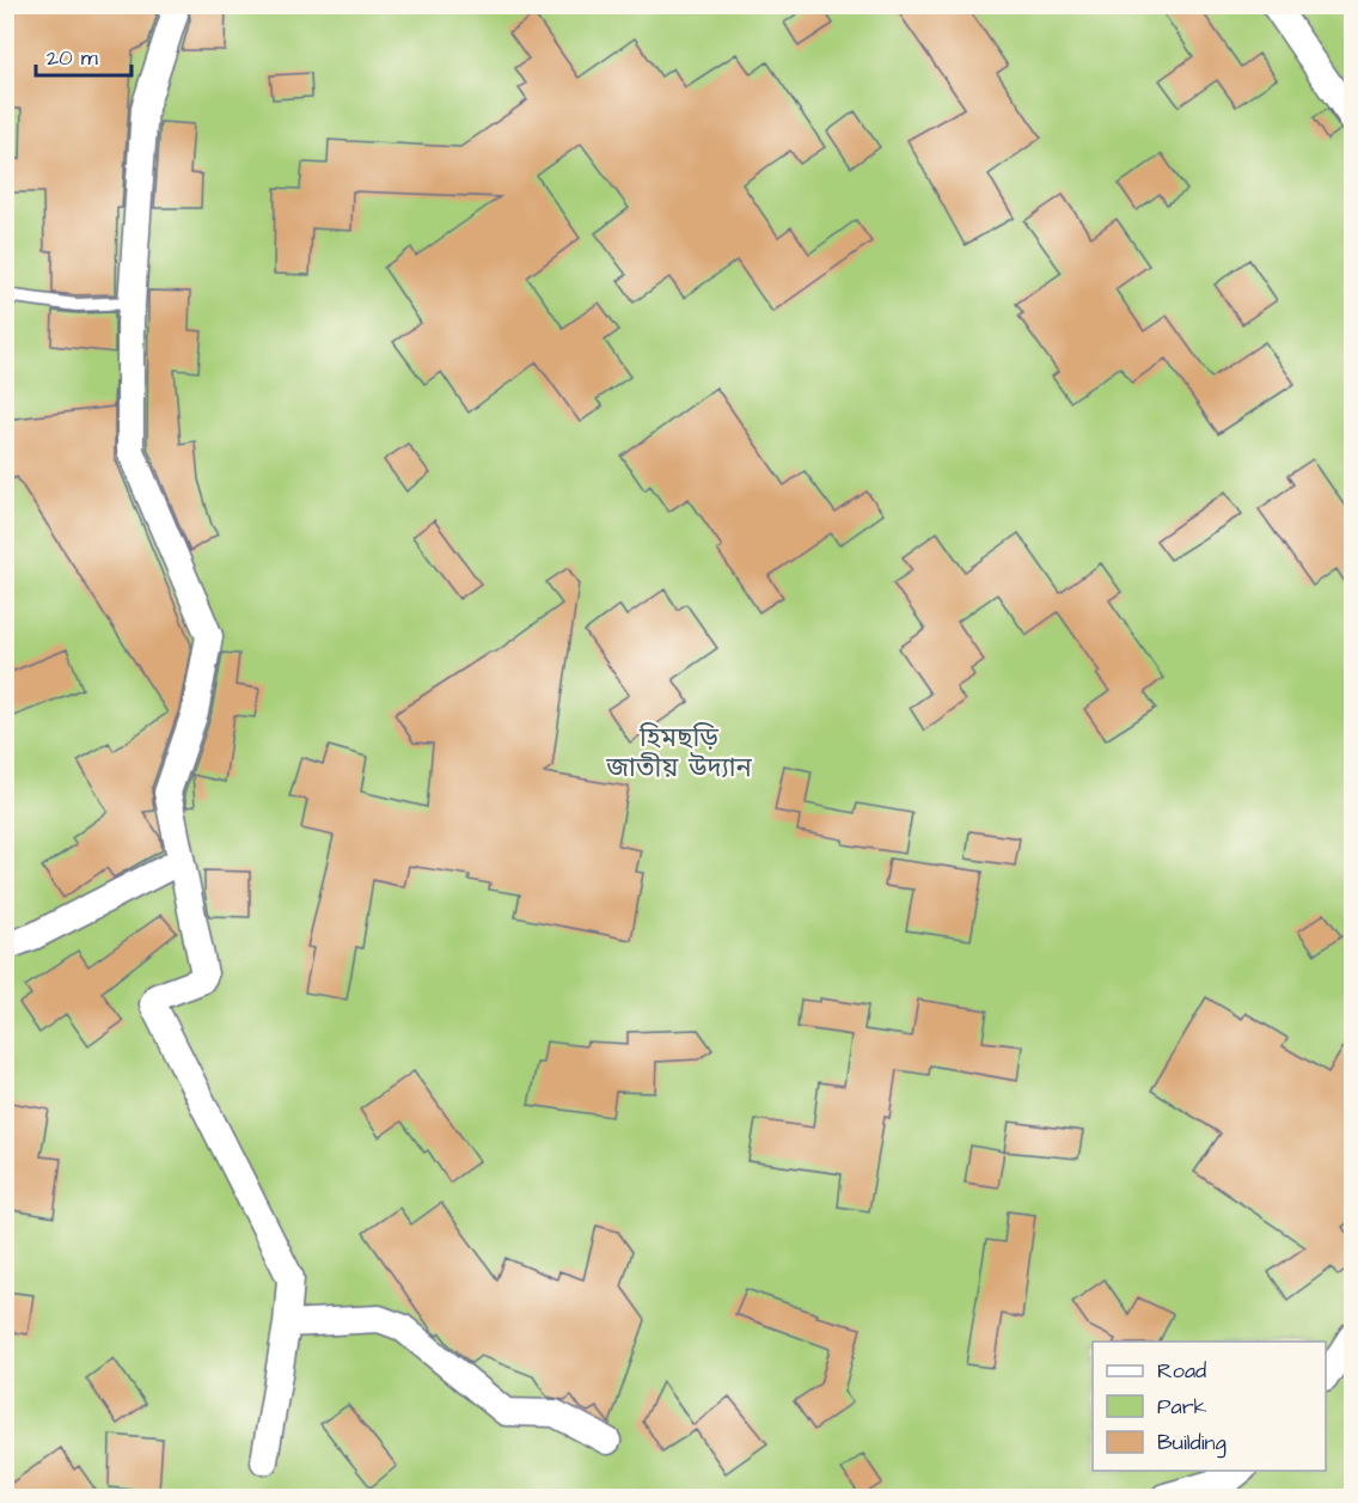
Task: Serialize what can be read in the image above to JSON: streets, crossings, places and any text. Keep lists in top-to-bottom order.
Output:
{
  "parks": ["হিমছড়ি জাতীয় উদ্যান"],
  "legend": ["Road", "Park", "Building"],
  "scale_bar": "20 m"
}
